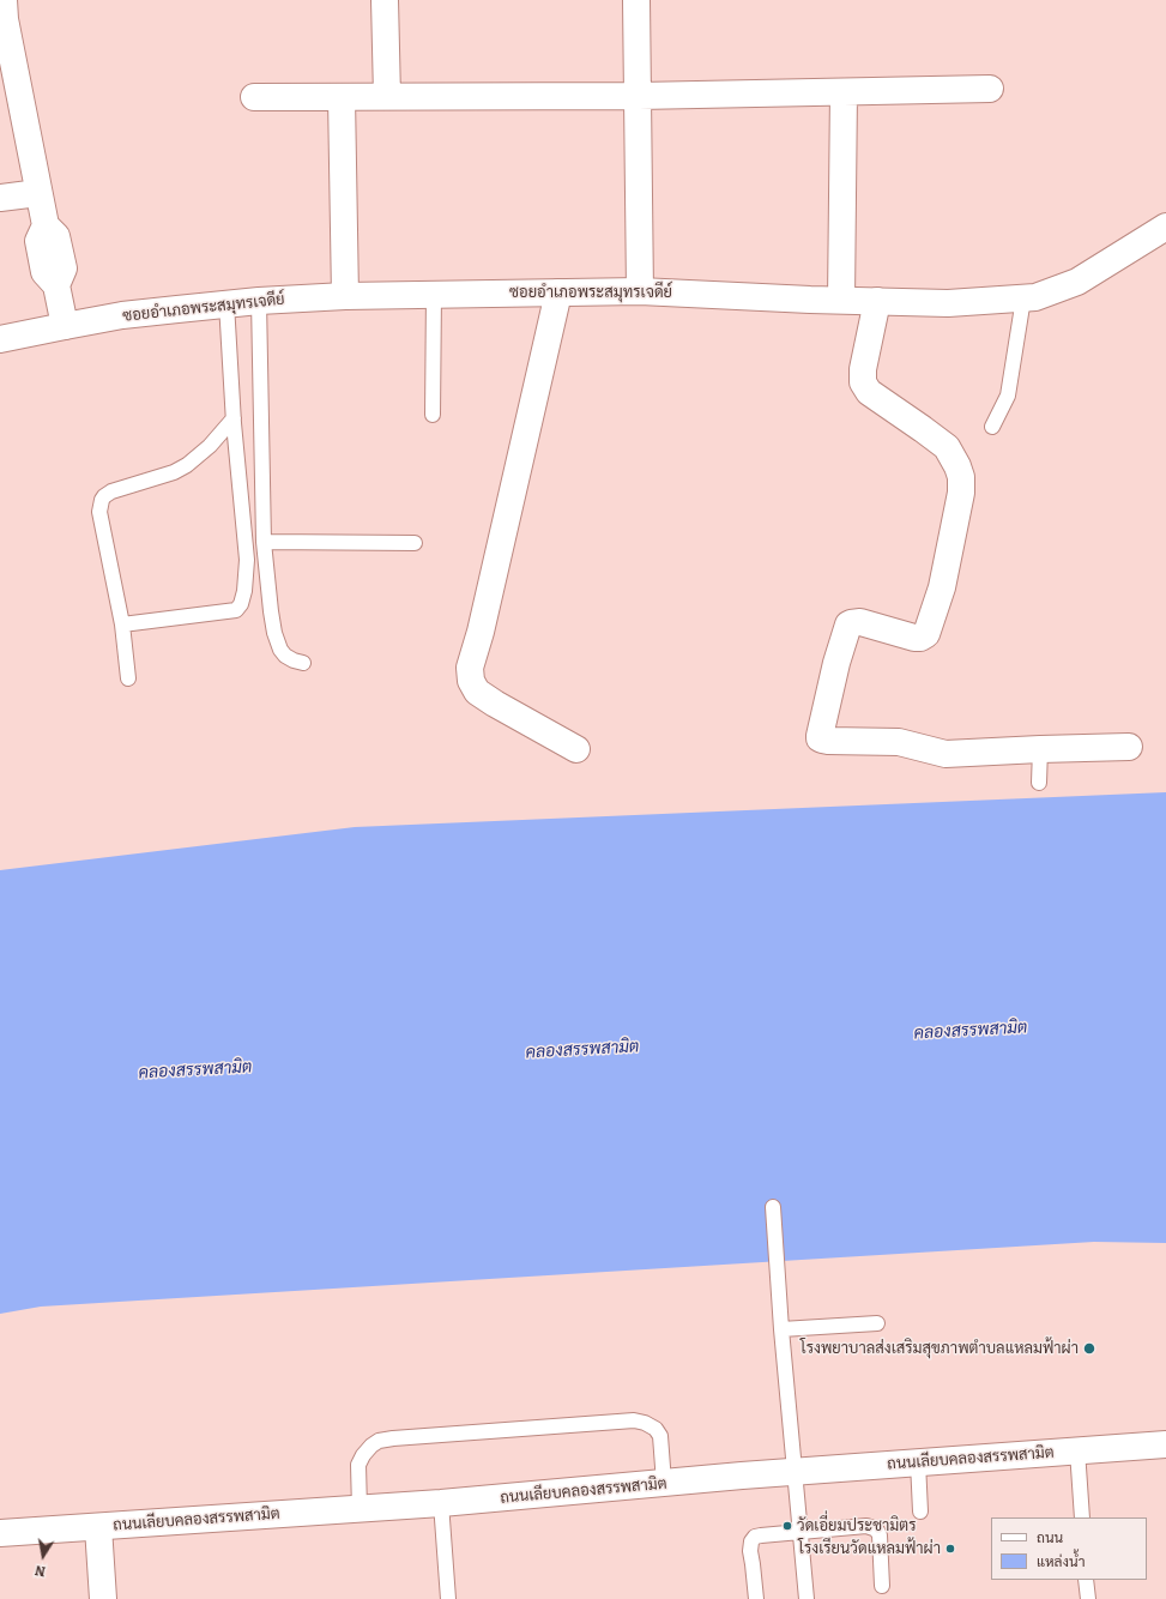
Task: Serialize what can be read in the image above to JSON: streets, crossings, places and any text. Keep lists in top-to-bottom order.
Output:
{
  "streets": {
    "street": ["ซอยอำเภอพระสมุทรเจดีย์", "ถนนเลียบคลองสรรพสามิต"]
  },
  "water": ["คลองสรรพสามิต"],
  "places": ["โรงพยาบาลส่งเสริมสุขภาพตำบลแหลมฟ้าผ่า", "วัดเอี่ยมประชามิตร", "โรงเรียนวัดแหลมฟ้าผ่า"],
  "legend": ["ถนน", "แหล่งน้ำ"],
  "north": "bottom"
}
